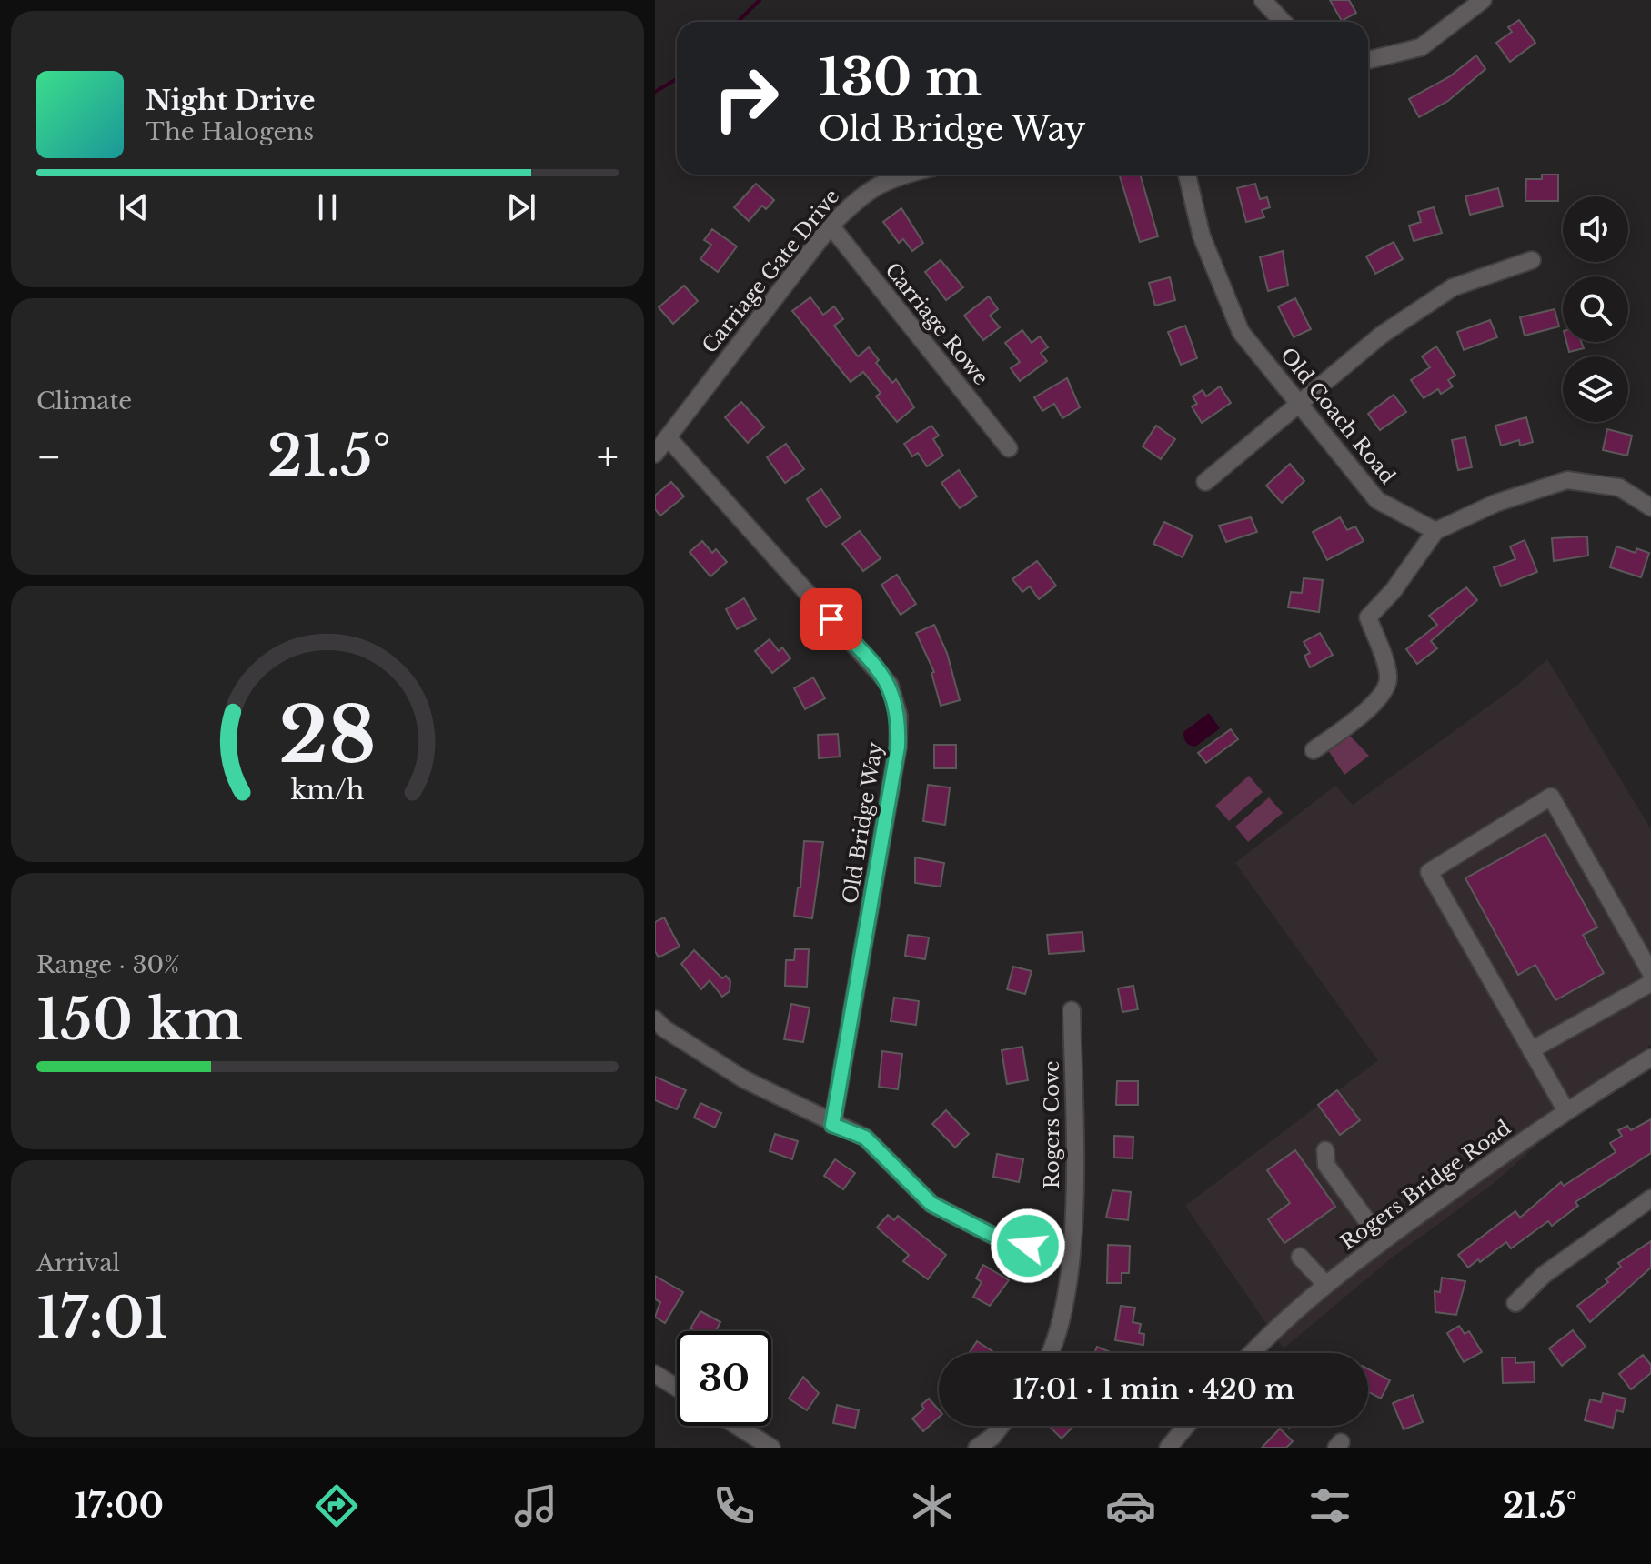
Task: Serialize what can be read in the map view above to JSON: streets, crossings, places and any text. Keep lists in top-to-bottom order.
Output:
{
  "streets": {
    "street": [
      "Carriage Gate Drive",
      "Carriage Rowe",
      "Old Coach Road",
      "Old Bridge Way",
      "Rogers Cove",
      "Rogers Bridge Road"
    ]
  },
  "crossings": [
    ["Carriage Gate Drive", "Carriage Rowe"],
    ["Carriage Gate Drive", "Old Bridge Way"]
  ],
  "page": {
    "turn": ["130 m", "Old Bridge Way"],
    "song": ["Night Drive", "The Halogens"],
    "tile": [
      "Climate",
      ["Range · 30%", "150 km"],
      ["Arrival", "17:01"]
    ],
    "heat": ["−", "21.5°", "+"],
    "limit": "30",
    "trip": "17:01 · 1 min · 420 m",
    "tabs": ["17:00", "21.5°"],
    "gauge": ["28", "km/h"]
  }
}
